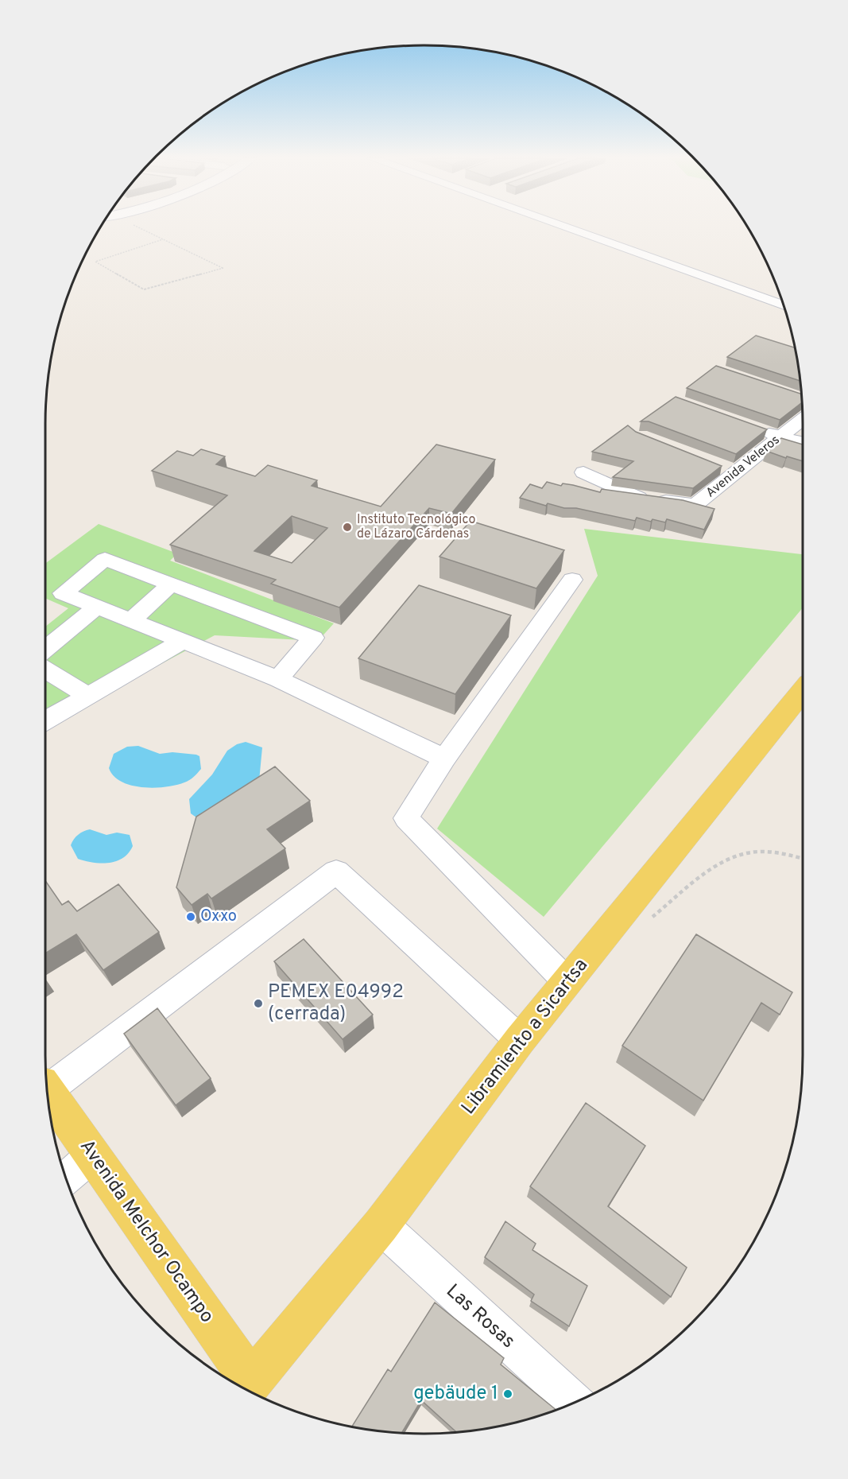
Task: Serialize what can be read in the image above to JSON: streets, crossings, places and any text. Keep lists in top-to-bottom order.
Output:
{
  "streets": {
    "main road": ["Libramiento a Sicartsa", "Avenida Melchor Ocampo"],
    "street": ["Avenida Veleros", "Las Rosas"]
  },
  "crossings": [
    ["Libramiento a Sicartsa", "Avenida Melchor Ocampo"],
    ["Libramiento a Sicartsa", "Las Rosas"]
  ],
  "places": [
    "Instituto Tecnológico de Lázaro Cárdenas",
    "Oxxo",
    "PEMEX E04992 (cerrada)",
    "gebäude 1"
  ]
}
